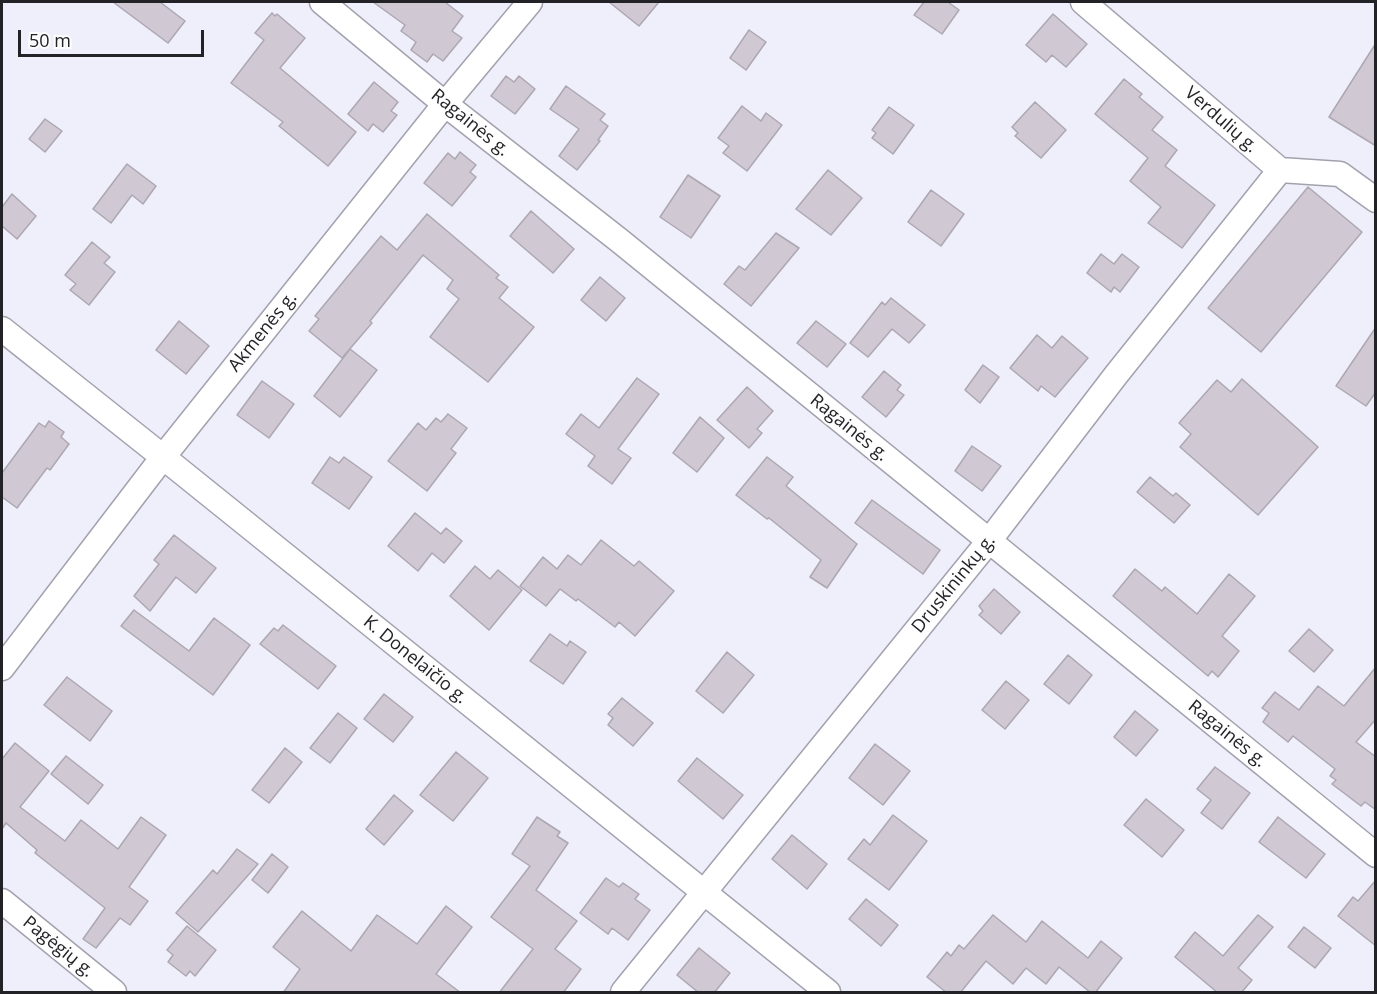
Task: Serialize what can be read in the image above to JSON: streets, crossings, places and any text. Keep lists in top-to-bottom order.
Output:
{
  "streets": {
    "street": [
      "Verdulių g.",
      "Ragainės g.",
      "Akmenės g.",
      "Druskininkų g.",
      "K. Donelaičio g.",
      "Pagėgių g."
    ]
  },
  "crossings": [
    ["Verdulių g.", "Druskininkų g."],
    ["Ragainės g.", "Akmenės g."],
    ["Ragainės g.", "Druskininkų g."],
    ["Akmenės g.", "K. Donelaičio g."],
    ["Druskininkų g.", "K. Donelaičio g."]
  ],
  "scale_bar": "50 m"
}
